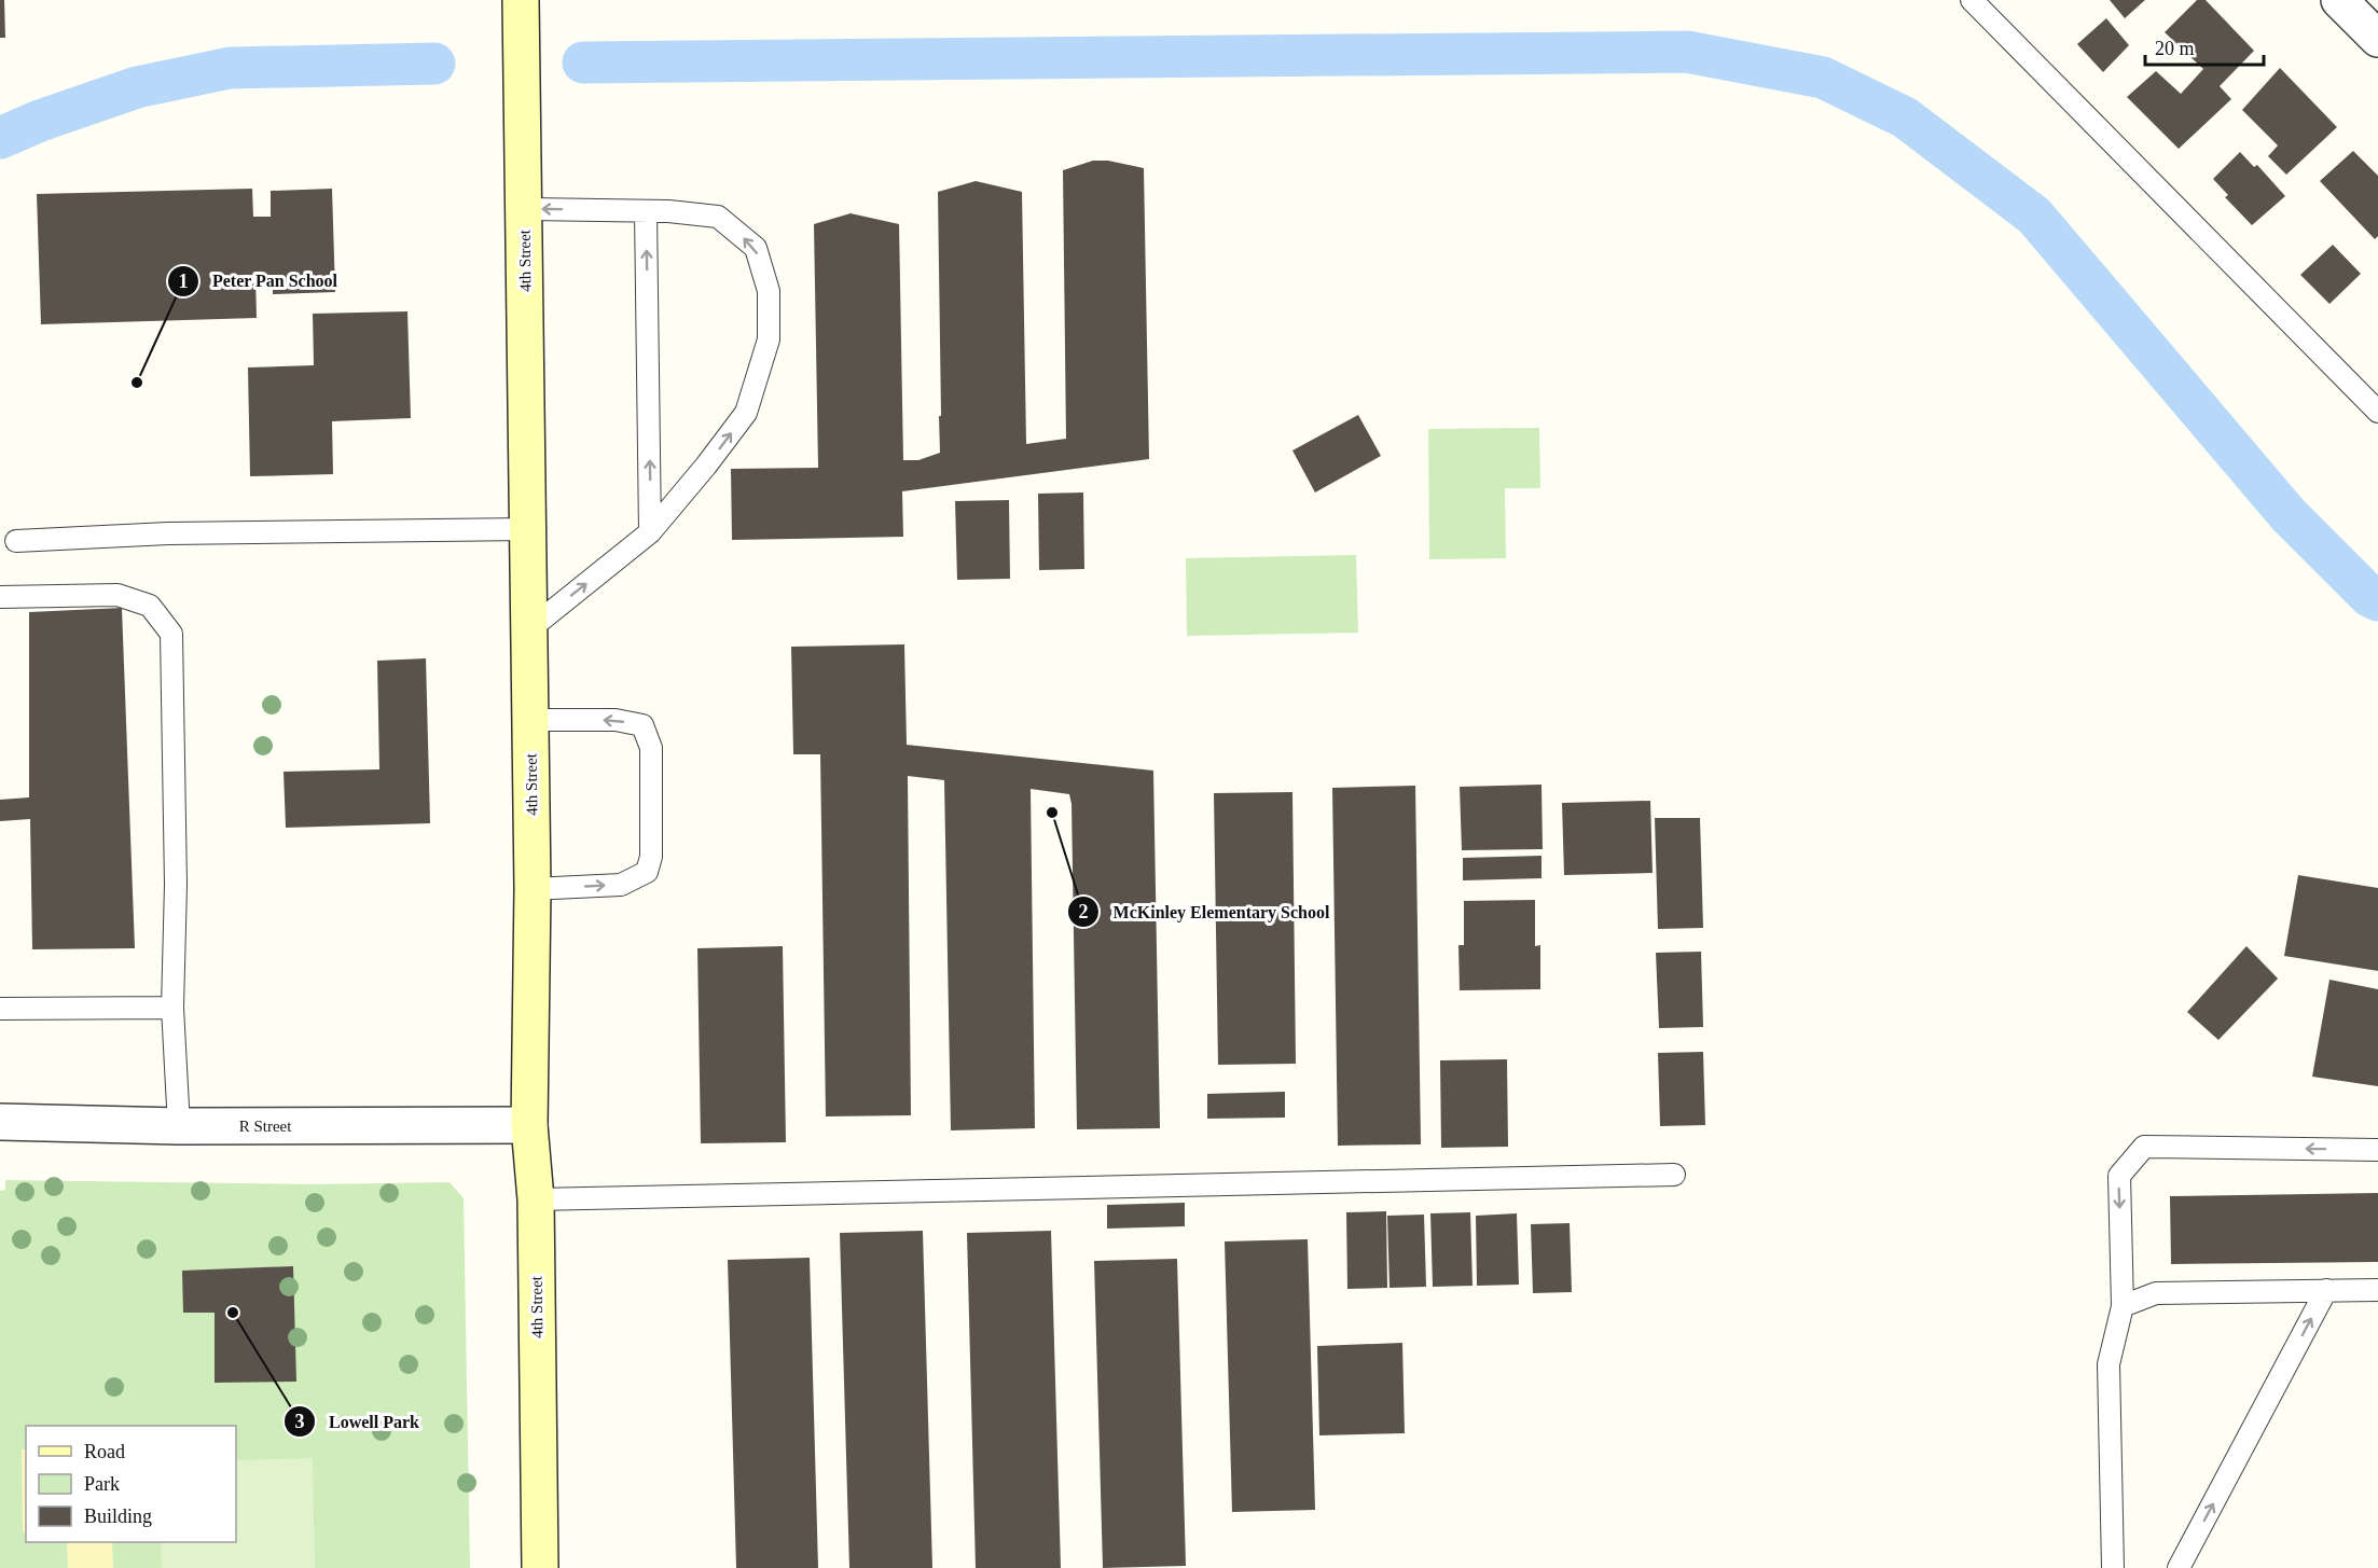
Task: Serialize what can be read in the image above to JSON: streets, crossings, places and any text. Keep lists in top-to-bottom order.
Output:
{
  "streets": {
    "street": ["4th Street", "R Street"]
  },
  "crossings": [
    ["4th Street", "R Street"]
  ],
  "places": ["Peter Pan School", "McKinley Elementary School", "Lowell Park"],
  "legend": ["Road", "Park", "Building"],
  "scale_bar": "20 m"
}
